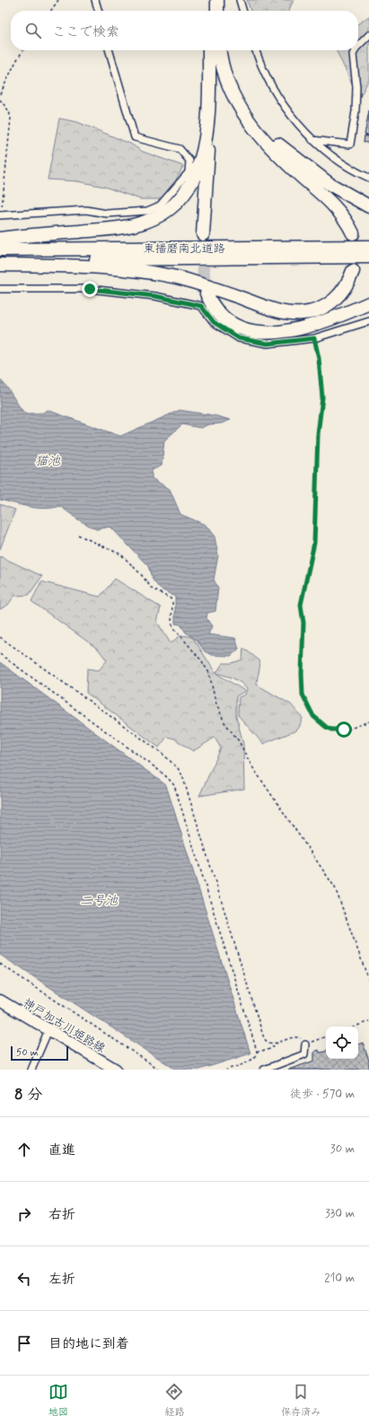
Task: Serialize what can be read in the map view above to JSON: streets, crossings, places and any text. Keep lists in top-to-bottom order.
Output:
{
  "streets": {
    "highway": ["東播磨南北道路"],
    "main road": ["神戸加古川姫路線"]
  },
  "water": ["猫池", "二号池"],
  "scale_bar": "50 m",
  "page": {
    "search": "ここで検索",
    "scale": "50 m",
    "heading": ["8 分", "徒歩 · 570 m"],
    "list": [
      ["直進", "30 m"],
      ["右折", "330 m"],
      ["左折", "210 m"],
      "目的地に到着"
    ],
    "nav": ["地図", "経路", "保存済み"]
  }
}
